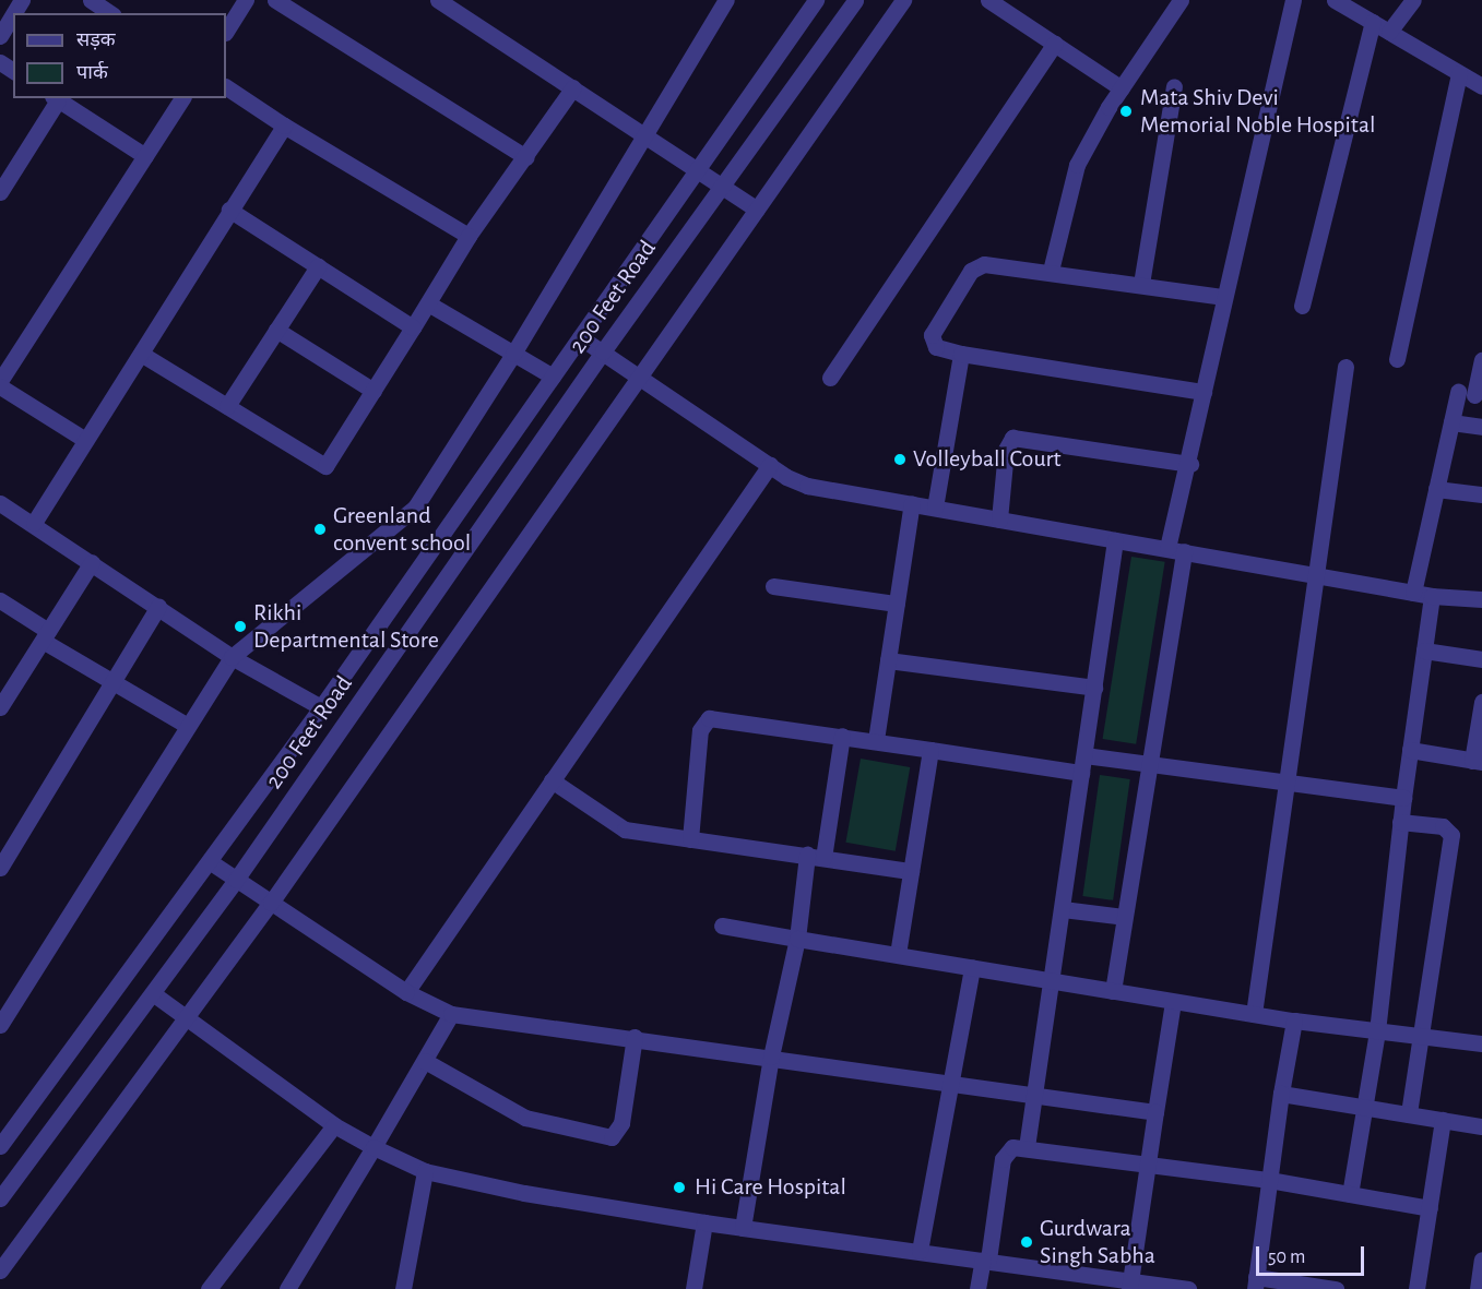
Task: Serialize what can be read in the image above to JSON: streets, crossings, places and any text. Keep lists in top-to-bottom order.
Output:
{
  "streets": {
    "street": ["200 Feet Road"]
  },
  "places": [
    "Mata Shiv Devi Memorial Noble Hospital",
    "Volleyball Court",
    "Greenland convent school",
    "Rikhi Departmental Store",
    "Hi Care Hospital",
    "Gurdwara Singh Sabha"
  ],
  "legend": ["सड़क", "पार्क"],
  "scale_bar": "50 m"
}
